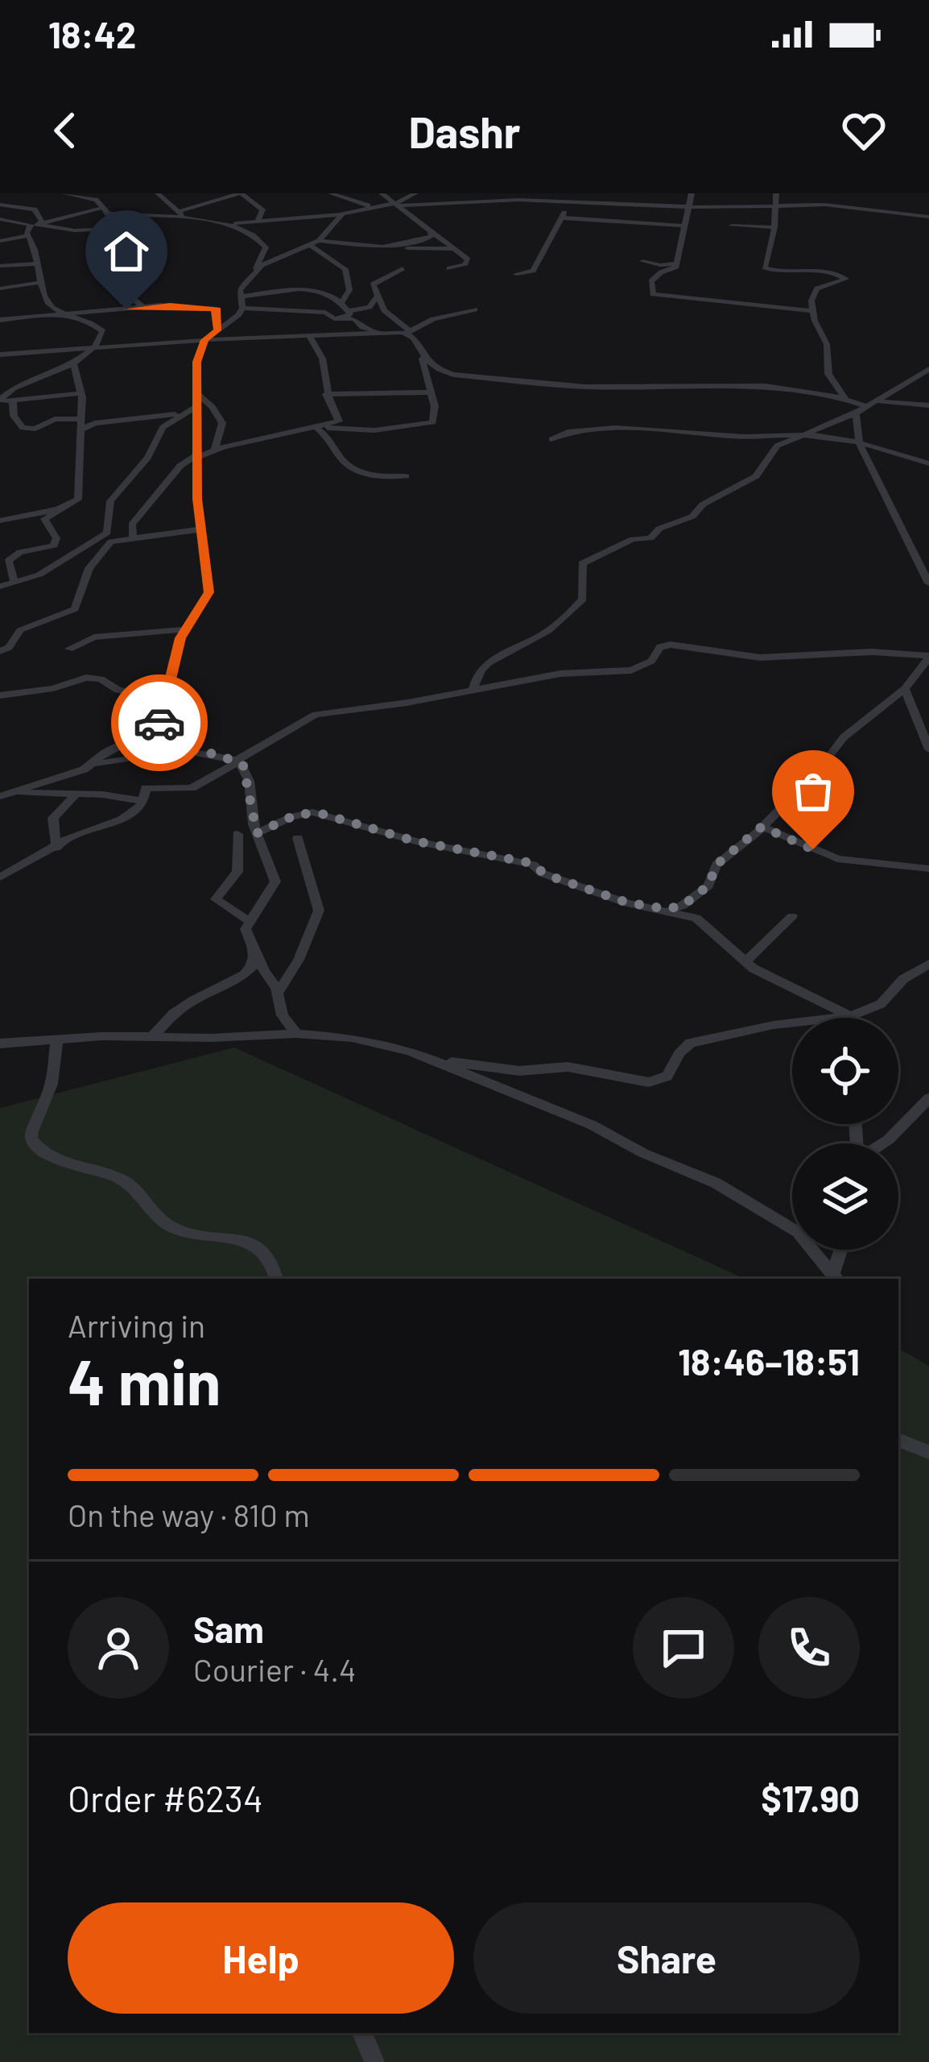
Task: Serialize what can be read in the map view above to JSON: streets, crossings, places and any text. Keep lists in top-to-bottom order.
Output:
{
  "page": {
    "status": "18:42",
    "header": "Dashr",
    "heading": ["4 min", "Arriving in", "18:46–18:51"],
    "panel": [
      "Sam",
      "Courier · 4.4",
      "Order #6234",
      "$17.90"
    ],
    "bar": "On the way · 810 m",
    "buttons": ["Help", "Share"]
  }
}
